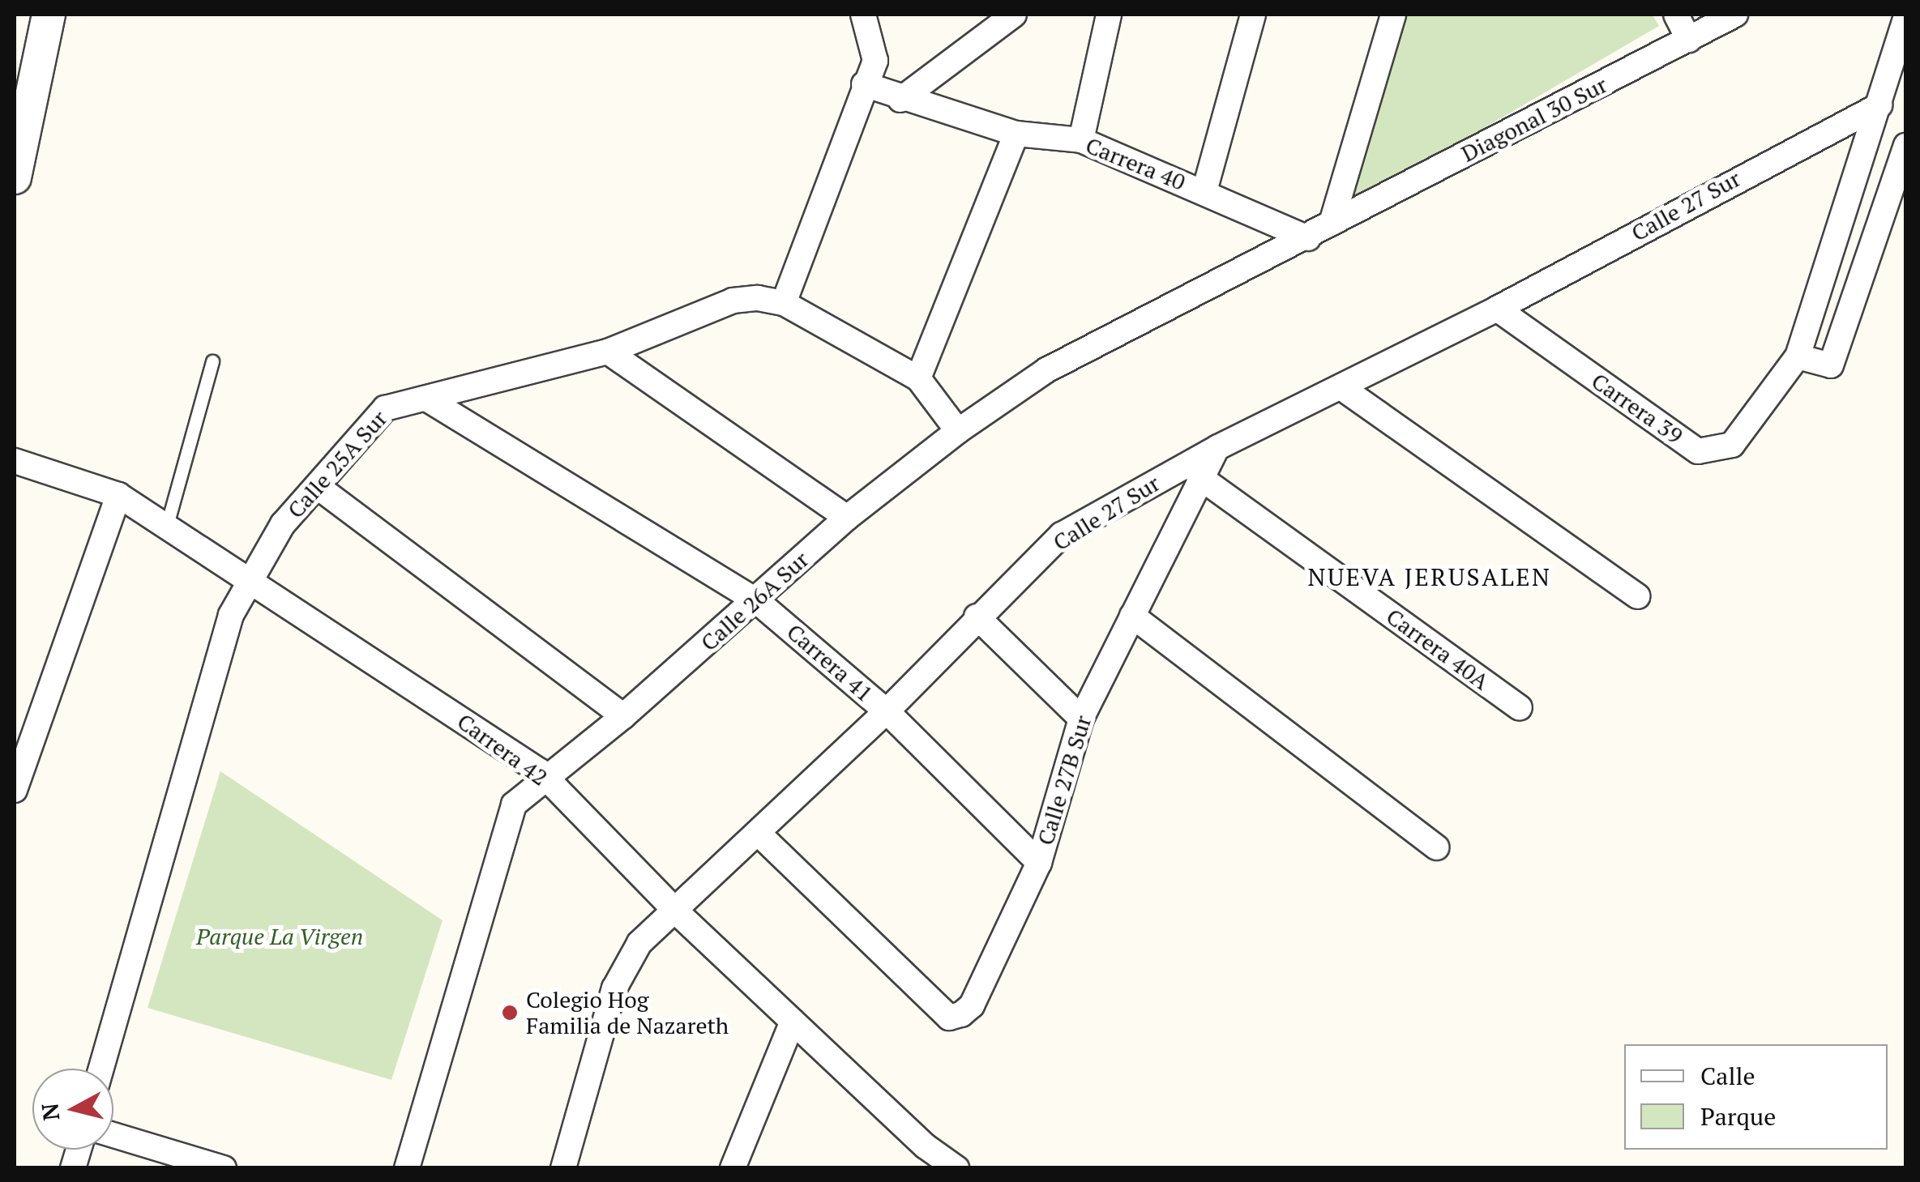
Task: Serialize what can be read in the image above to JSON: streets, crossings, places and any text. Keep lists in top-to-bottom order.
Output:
{
  "streets": {
    "street": [
      "Diagonal 30 Sur",
      "Carrera 40",
      "Calle 27 Sur",
      "Carrera 39",
      "Calle 25A Sur",
      "Calle 26A Sur",
      "Carrera 40A",
      "Carrera 41",
      "Carrera 42",
      "Calle 27B Sur"
    ]
  },
  "crossings": [
    ["Diagonal 30 Sur", "Calle 26A Sur"],
    ["Carrera 40", "Calle 26A Sur"],
    ["Calle 27 Sur", "Carrera 39"],
    ["Calle 27 Sur", "Carrera 41"],
    ["Calle 27 Sur", "Carrera 42"],
    ["Calle 27 Sur", "Calle 27B Sur"],
    ["Calle 25A Sur", "Carrera 41"],
    ["Calle 25A Sur", "Carrera 42"],
    ["Calle 26A Sur", "Carrera 41"],
    ["Calle 26A Sur", "Carrera 42"],
    ["Carrera 40A", "Calle 27B Sur"],
    ["Carrera 41", "Calle 27B Sur"]
  ],
  "districts": ["NUEVA JERUSALEN"],
  "parks": ["Parque La Virgen"],
  "places": ["Colegio Hog Familia de Nazareth"],
  "legend": ["Calle", "Parque"],
  "north": "left"
}
